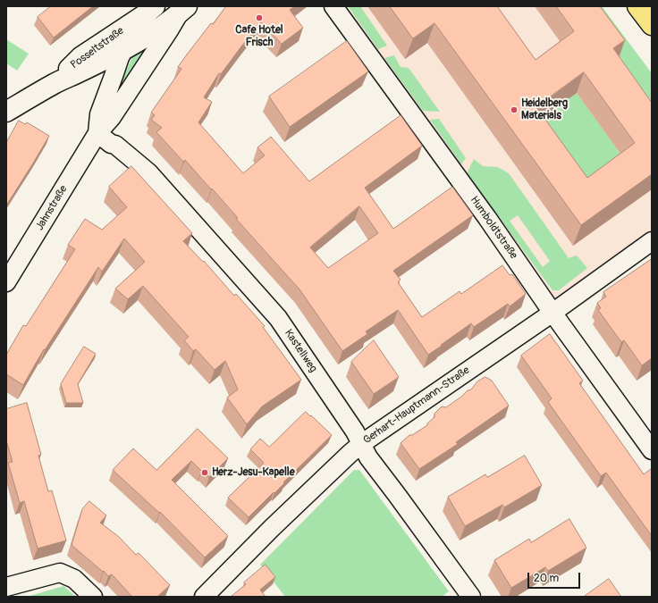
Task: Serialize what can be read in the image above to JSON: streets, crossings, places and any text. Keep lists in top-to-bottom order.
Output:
{
  "streets": {
    "street": [
      "Posseltstraße",
      "Jahnstraße",
      "Humboldtstraße",
      "Kastellweg",
      "Gerhart-Hauptmann-Straße"
    ]
  },
  "crossings": [
    ["Posseltstraße", "Jahnstraße"],
    ["Jahnstraße", "Kastellweg"],
    ["Humboldtstraße", "Gerhart-Hauptmann-Straße"],
    ["Kastellweg", "Gerhart-Hauptmann-Straße"]
  ],
  "places": ["Cafe Hotel Frisch", "Heidelberg Materials", "Herz-Jesu-Kapelle"],
  "scale_bar": "20 m"
}
